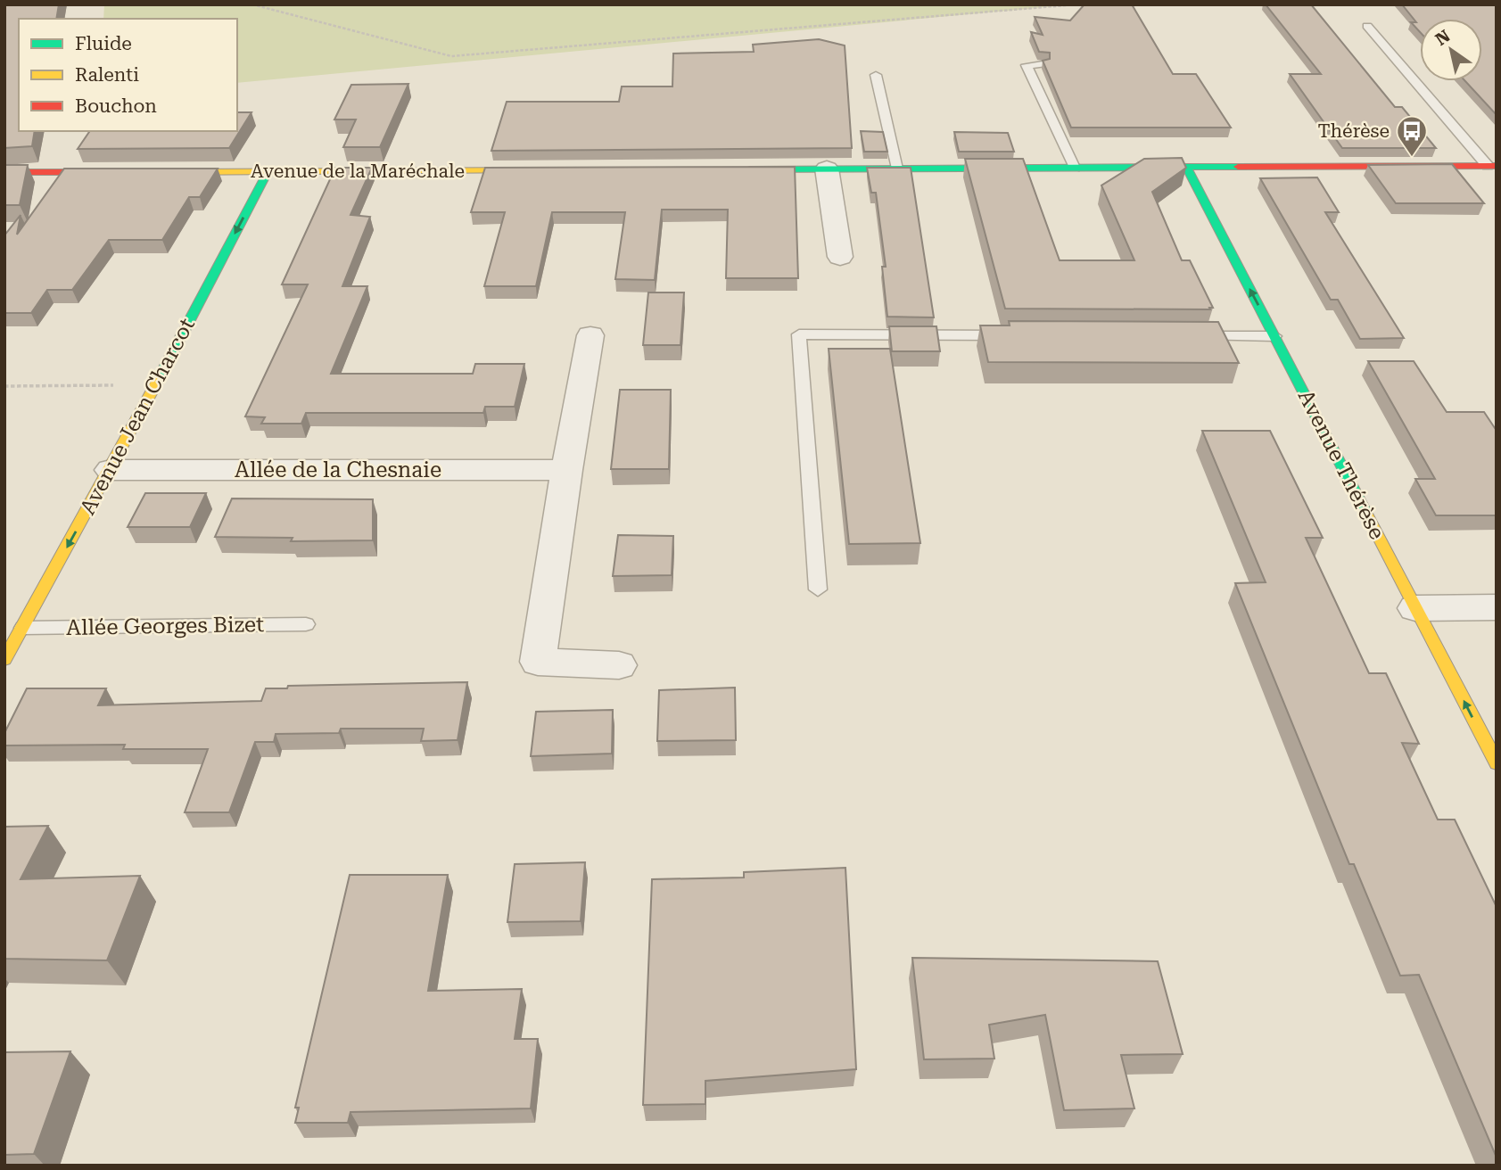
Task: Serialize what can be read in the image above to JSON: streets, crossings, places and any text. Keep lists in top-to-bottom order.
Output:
{
  "streets": {
    "street": [
      "Avenue de la Maréchale",
      "Avenue Jean Charcot",
      "Avenue Thérèse",
      "Allée de la Chesnaie"
    ],
    "lane": ["Allée Georges Bizet"]
  },
  "crossings": [
    ["Avenue de la Maréchale", "Avenue Jean Charcot"],
    ["Avenue Jean Charcot", "Allée de la Chesnaie"],
    ["Avenue Jean Charcot", "Allée Georges Bizet"]
  ],
  "one_way": ["Avenue Jean Charcot", "Avenue Thérèse"],
  "places": {
    "bus stop": ["Thérèse"]
  },
  "legend": ["Fluide", "Ralenti", "Bouchon"],
  "north": "top left"
}
